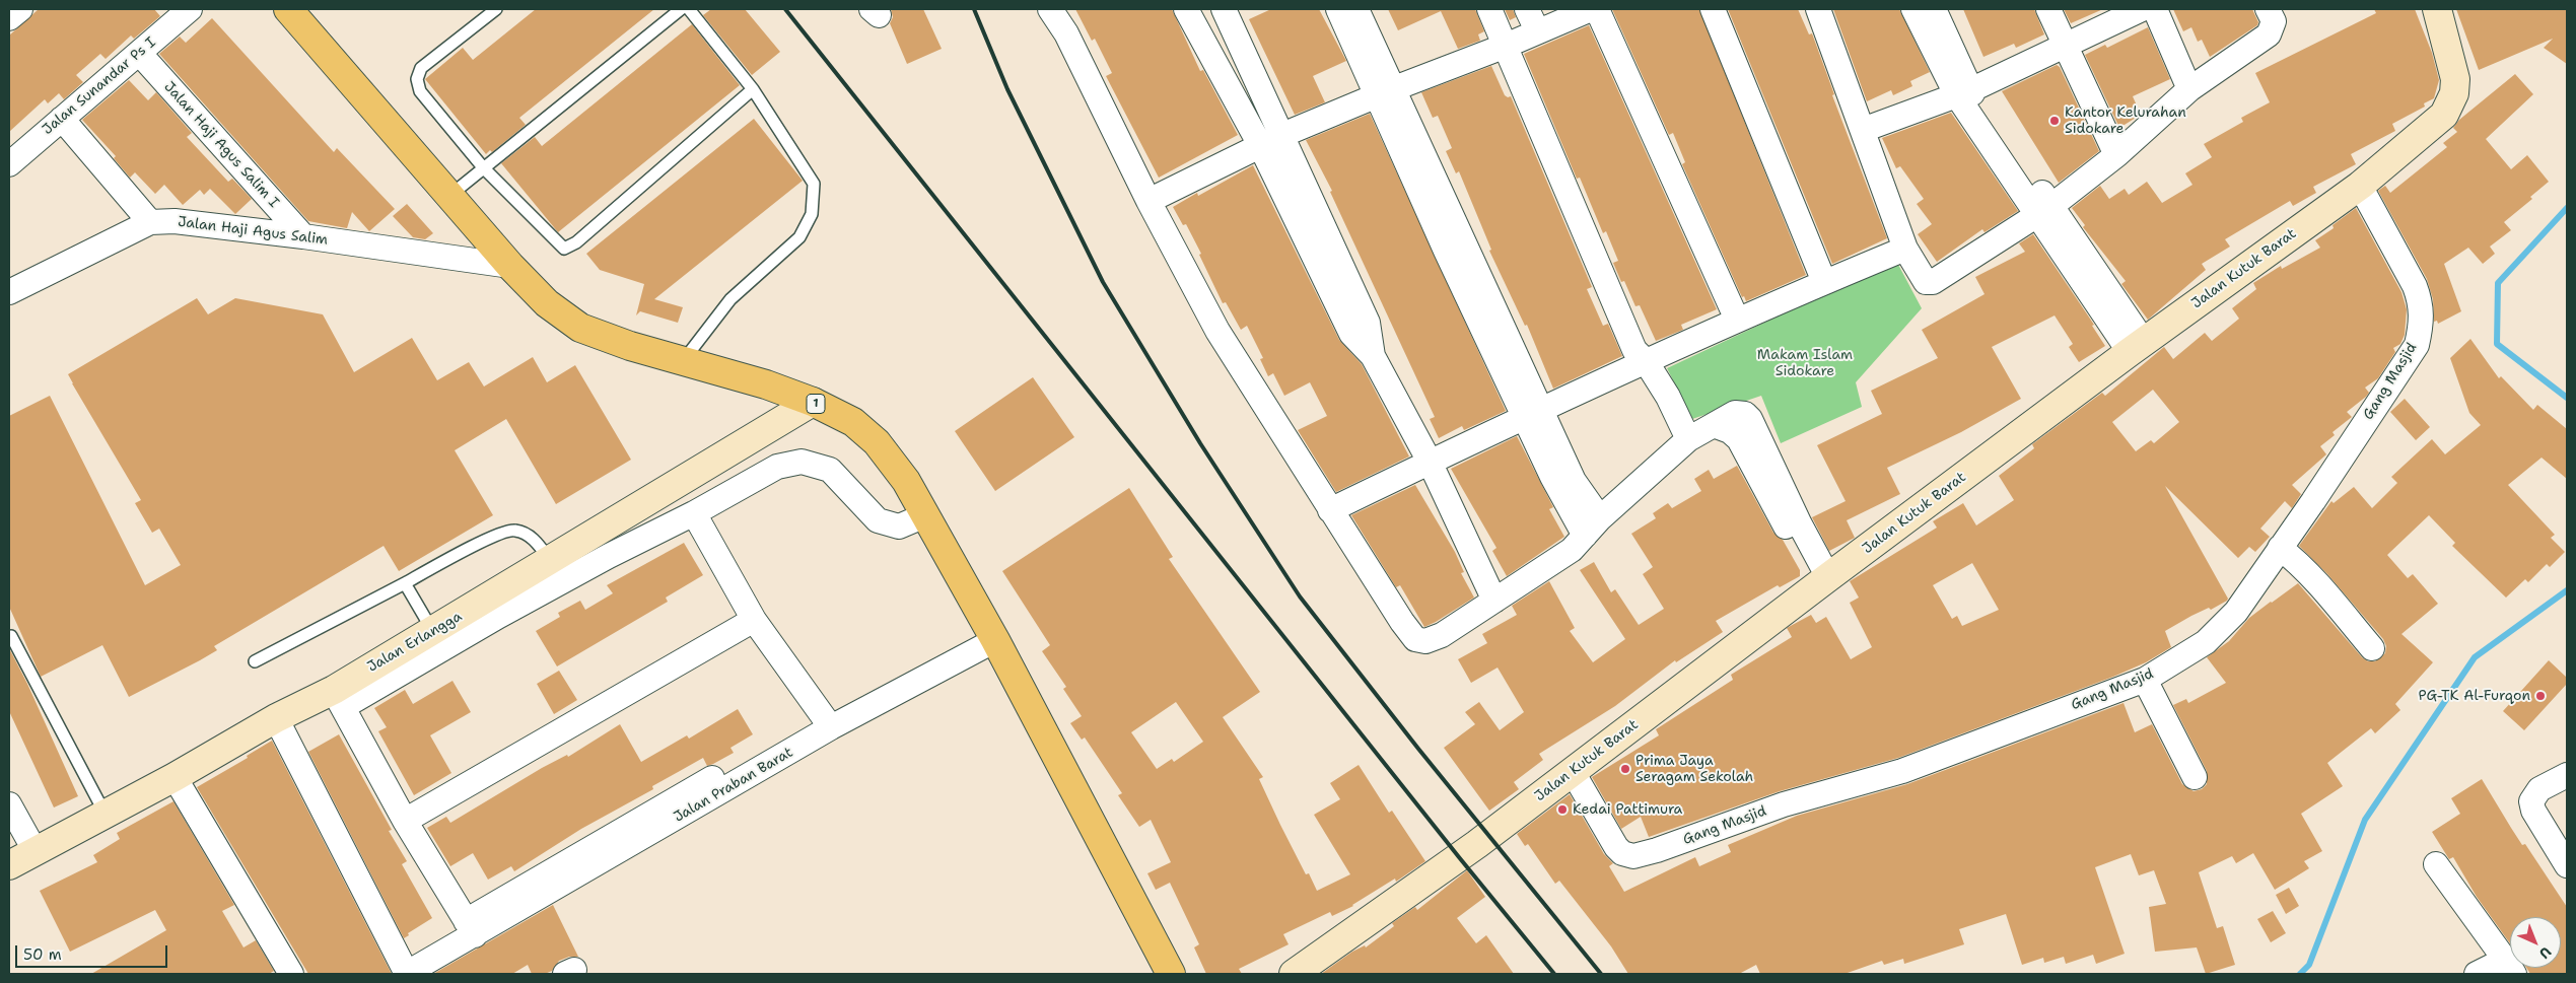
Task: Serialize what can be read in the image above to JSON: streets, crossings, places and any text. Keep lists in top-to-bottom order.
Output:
{
  "streets": {
    "highway": ["1"],
    "street": [
      "Jalan Sunandar Ps I",
      "Jalan Haji Agus Salim I",
      "Jalan Haji Agus Salim",
      "Jalan Kutuk Barat",
      "Gang Masjid",
      "Jalan Erlangga",
      "Jalan Praban Barat"
    ]
  },
  "crossings": [
    ["Jalan Sunandar Ps I", "Jalan Haji Agus Salim I"],
    ["Jalan Haji Agus Salim I", "Jalan Haji Agus Salim"],
    ["Jalan Haji Agus Salim", "1"],
    ["Jalan Kutuk Barat", "Gang Masjid"],
    ["1", "Jalan Erlangga"],
    ["1", "Jalan Praban Barat"]
  ],
  "parks": ["Makam Islam Sidokare"],
  "places": [
    "Kantor Kelurahan Sidokare",
    "PG-TK Al-Furqon",
    "Prima Jaya Seragam Sekolah",
    "Kedai Pattimura"
  ],
  "scale_bar": "50 m",
  "north": "bottom right"
}
